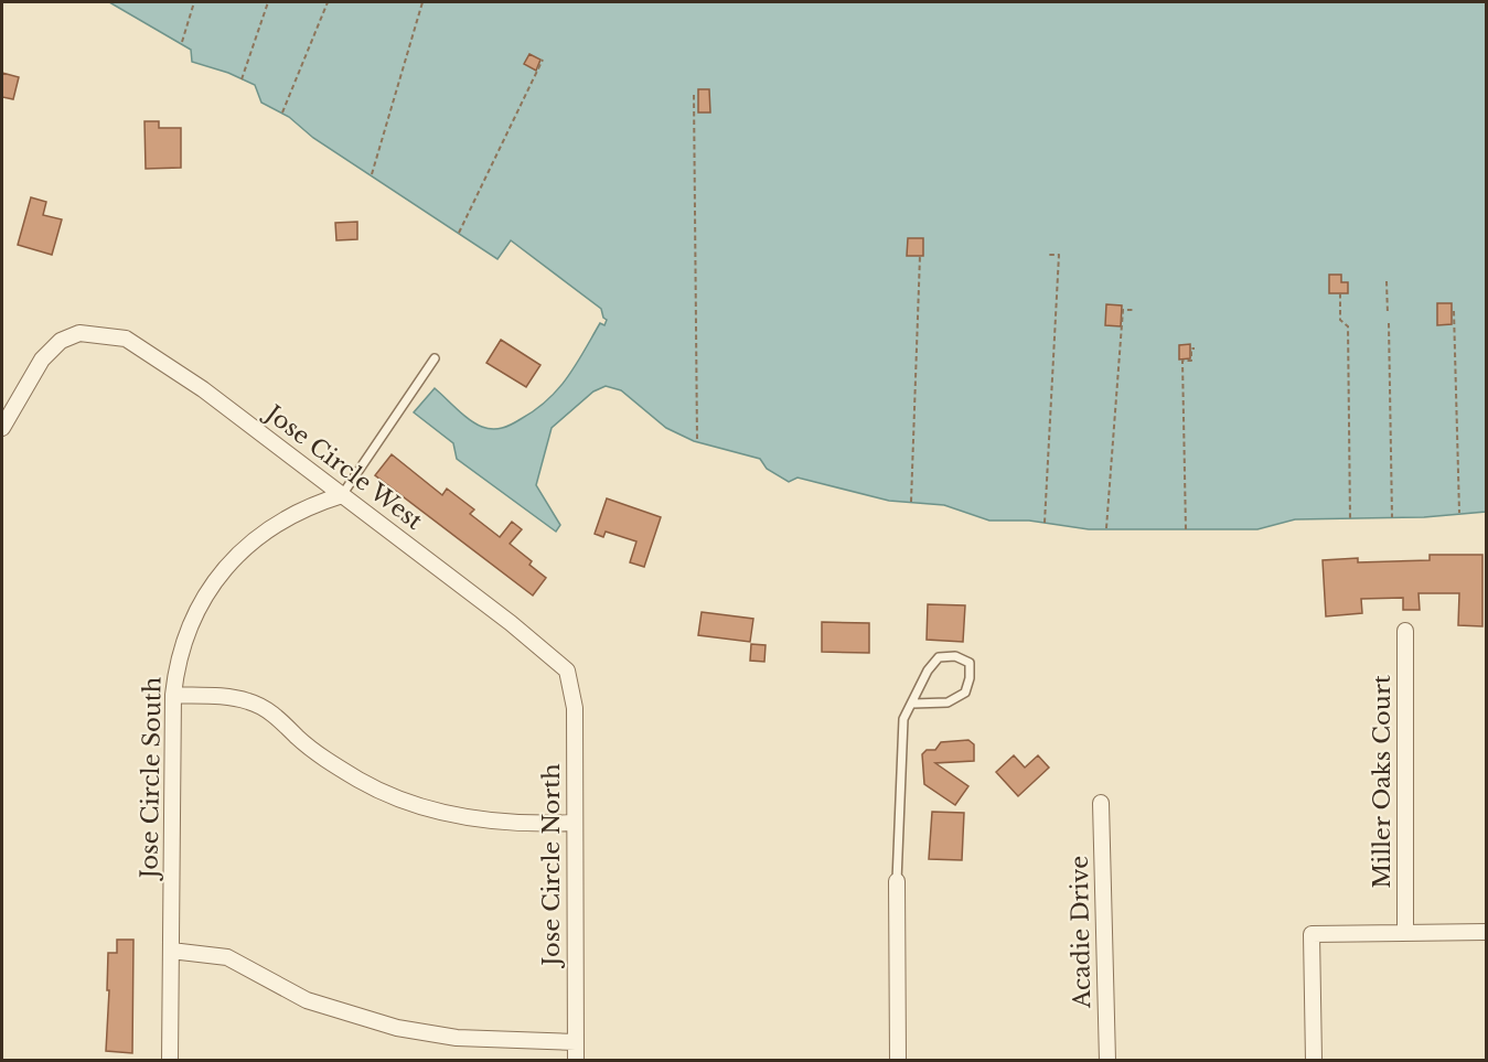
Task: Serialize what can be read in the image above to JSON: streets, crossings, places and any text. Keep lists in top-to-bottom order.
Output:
{
  "streets": {
    "street": [
      "Jose Circle West",
      "Jose Circle South",
      "Miller Oaks Court",
      "Jose Circle North",
      "Acadie Drive"
    ]
  },
  "crossings": [
    ["Jose Circle West", "Jose Circle South"],
    ["Jose Circle West", "Jose Circle North"]
  ]
}
